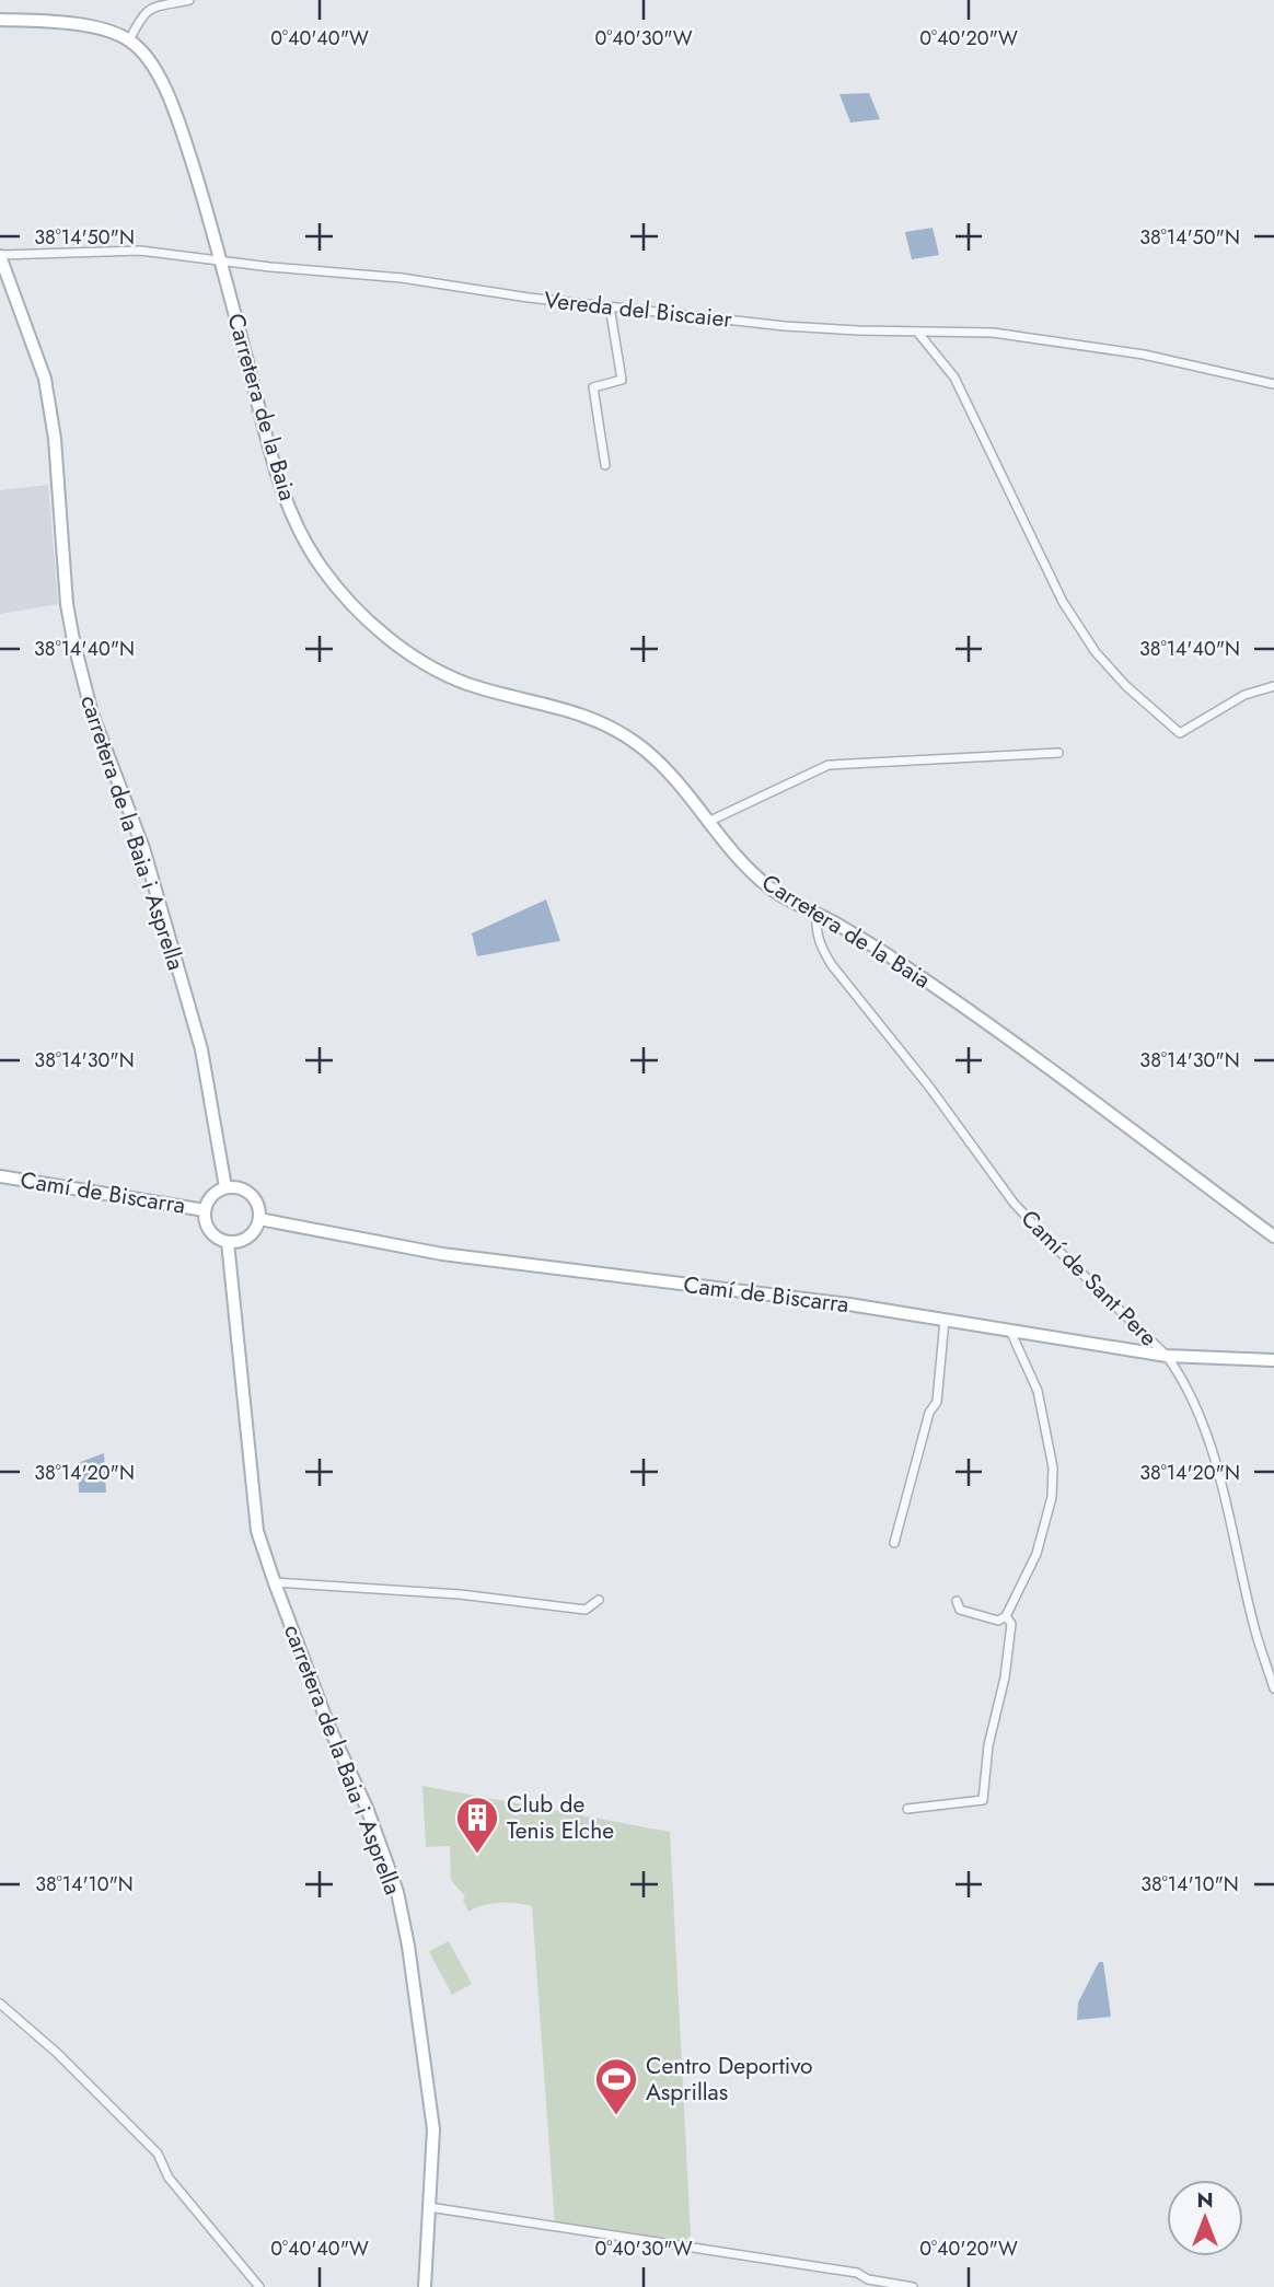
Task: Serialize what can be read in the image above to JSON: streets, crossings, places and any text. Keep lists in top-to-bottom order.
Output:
{
  "streets": {
    "main road": ["Carretera de la Baia", "carretera de la Baia i Asprella", "Camí de Biscarra"],
    "street": ["Vereda del Biscaier", "Camí de Sant Pere"]
  },
  "crossings": [
    ["Vereda del Biscaier", "Carretera de la Baia"],
    ["Vereda del Biscaier", "carretera de la Baia i Asprella"],
    ["Carretera de la Baia", "Camí de Sant Pere"],
    ["carretera de la Baia i Asprella", "Camí de Biscarra"],
    ["Camí de Biscarra", "Camí de Sant Pere"]
  ],
  "places": {
    "building": ["Club de Tenis Elche"],
    "sports": ["Centro Deportivo Asprillas"]
  },
  "north": "top",
  "coordinates": [
    "0°40'40\"W",
    "0°40'30\"W",
    "0°40'20\"W",
    "38°14'50\"N",
    "38°14'40\"N",
    "38°14'30\"N",
    "38°14'20\"N",
    "38°14'10\"N"
  ]
}
